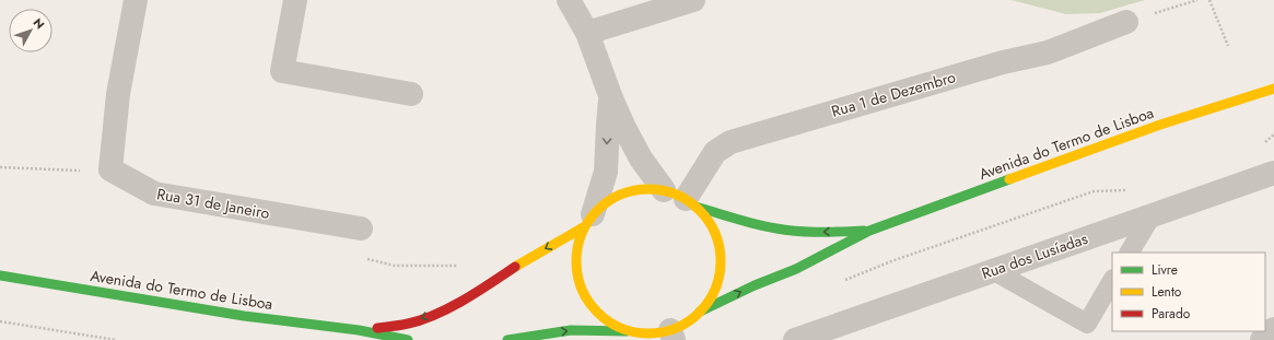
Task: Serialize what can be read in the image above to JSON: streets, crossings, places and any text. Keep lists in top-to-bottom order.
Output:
{
  "streets": {
    "main road": ["Avenida do Termo de Lisboa"],
    "street": ["Rua 1 de Dezembro", "Rua 31 de Janeiro", "Rua dos Lusíadas"]
  },
  "crossings": [
    ["Rua 1 de Dezembro", "Avenida do Termo de Lisboa"]
  ],
  "legend": ["Livre", "Lento", "Parado"],
  "north": "top right"
}
